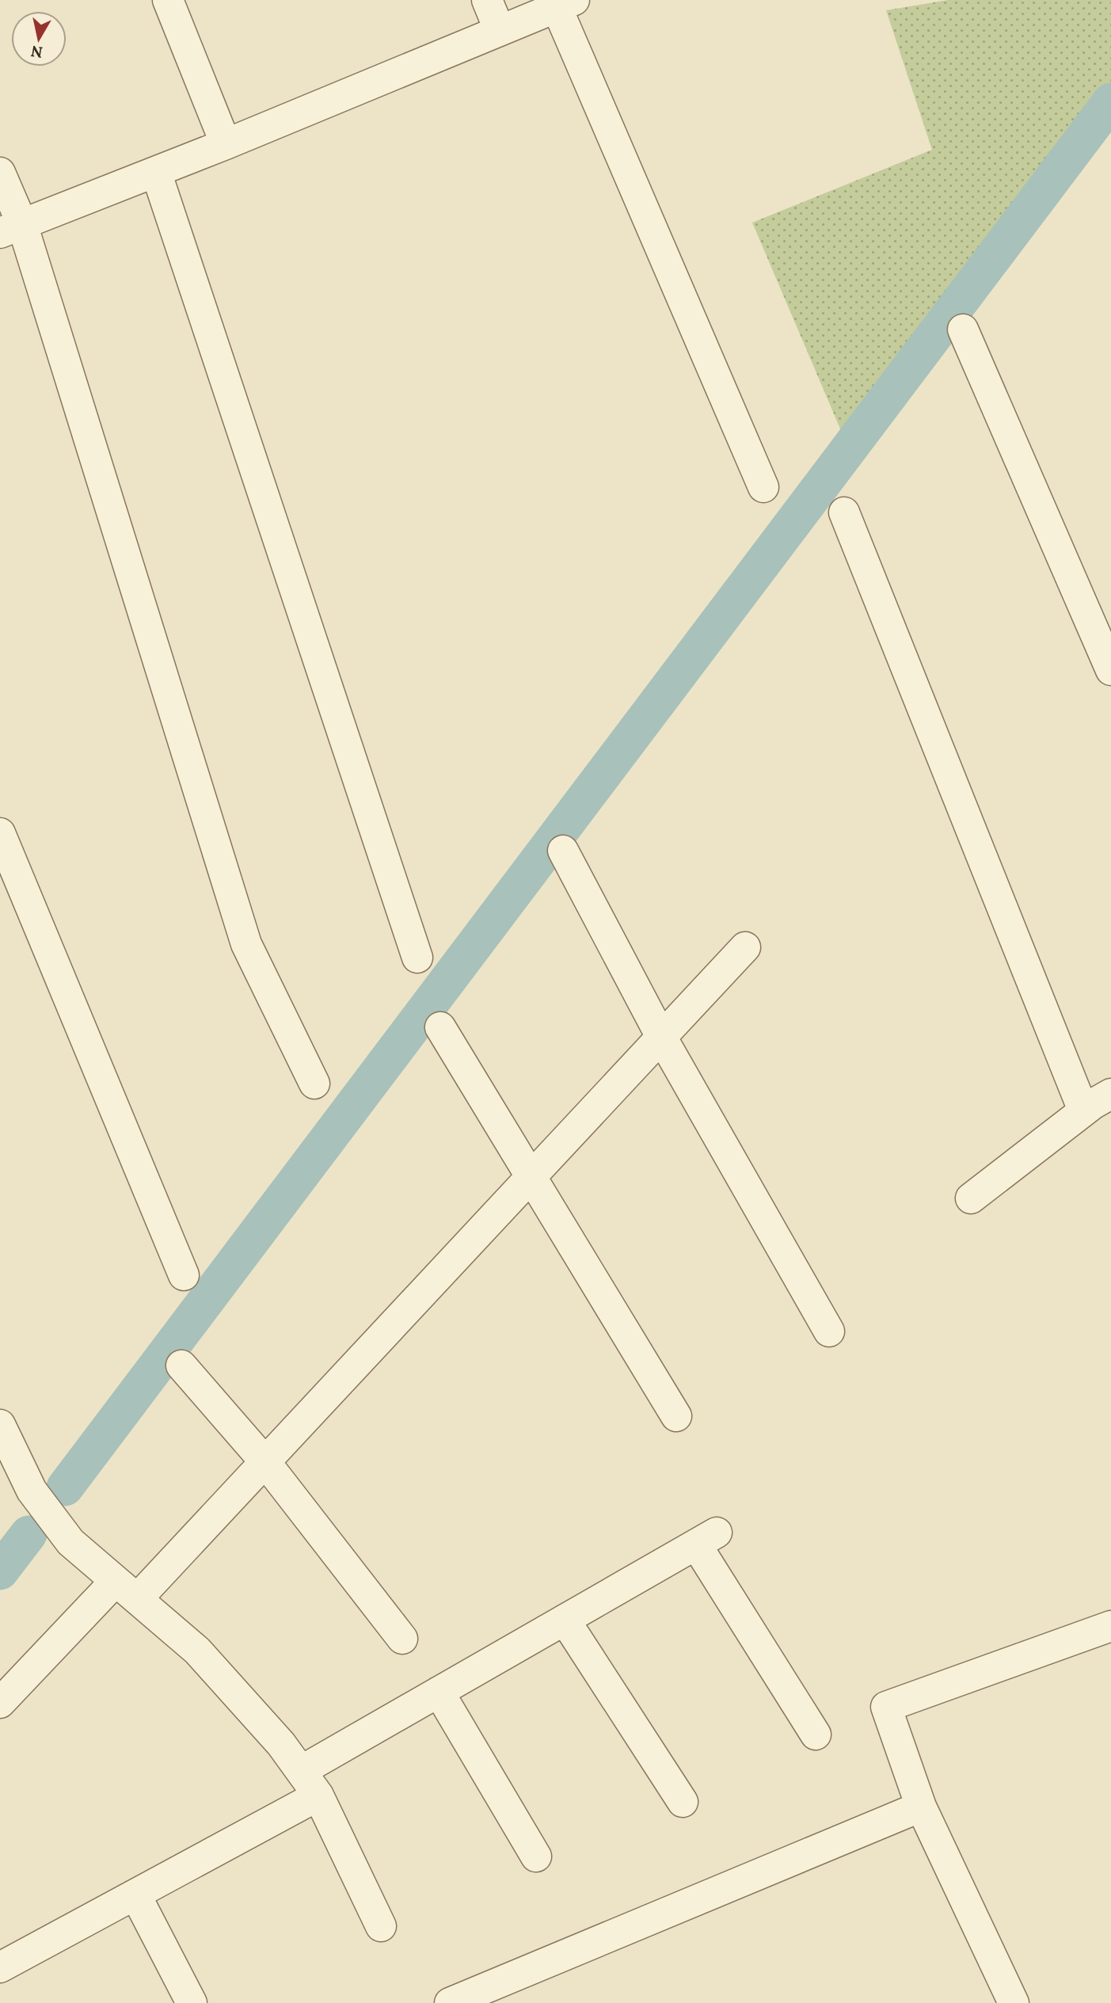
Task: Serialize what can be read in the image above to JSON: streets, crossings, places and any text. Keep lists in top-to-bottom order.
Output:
{
  "north": "bottom"
}
